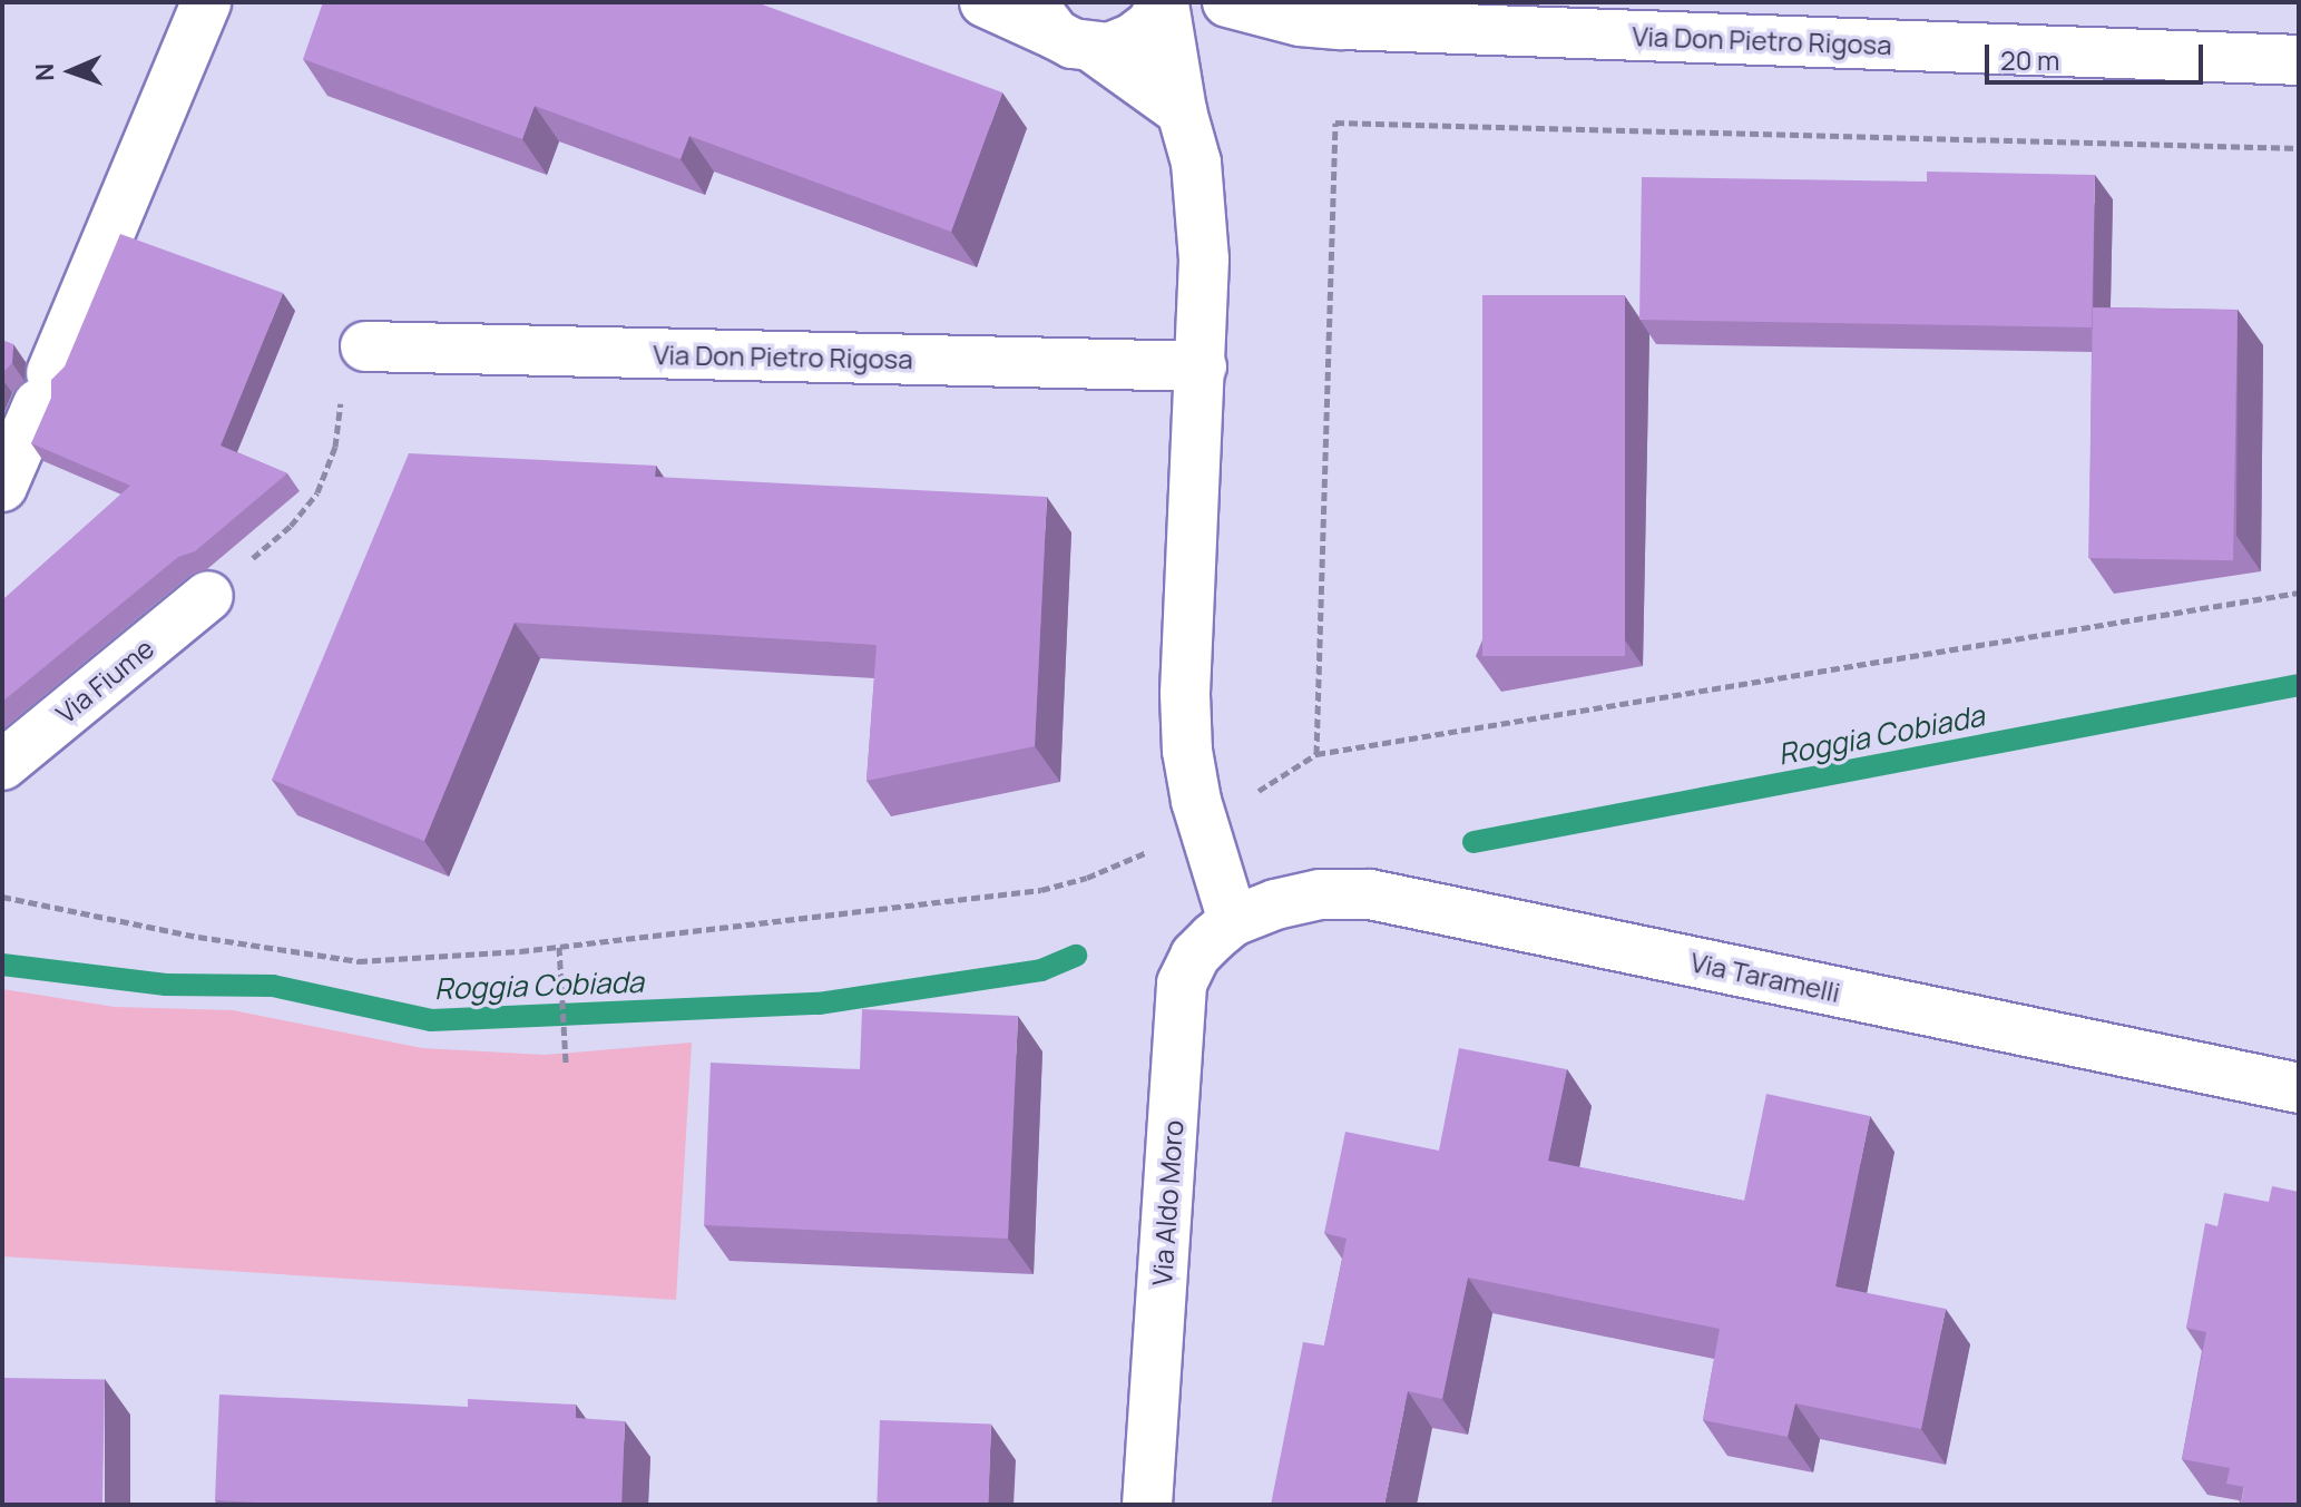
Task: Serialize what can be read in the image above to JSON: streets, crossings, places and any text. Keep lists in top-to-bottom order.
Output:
{
  "streets": {
    "street": [
      "Via Don Pietro Rigosa",
      "Via Fiume",
      "Via Taramelli",
      "Via Aldo Moro"
    ]
  },
  "crossings": [
    ["Via Taramelli", "Via Aldo Moro"]
  ],
  "water": ["Roggia Cobiada"],
  "scale_bar": "20 m",
  "north": "left"
}
